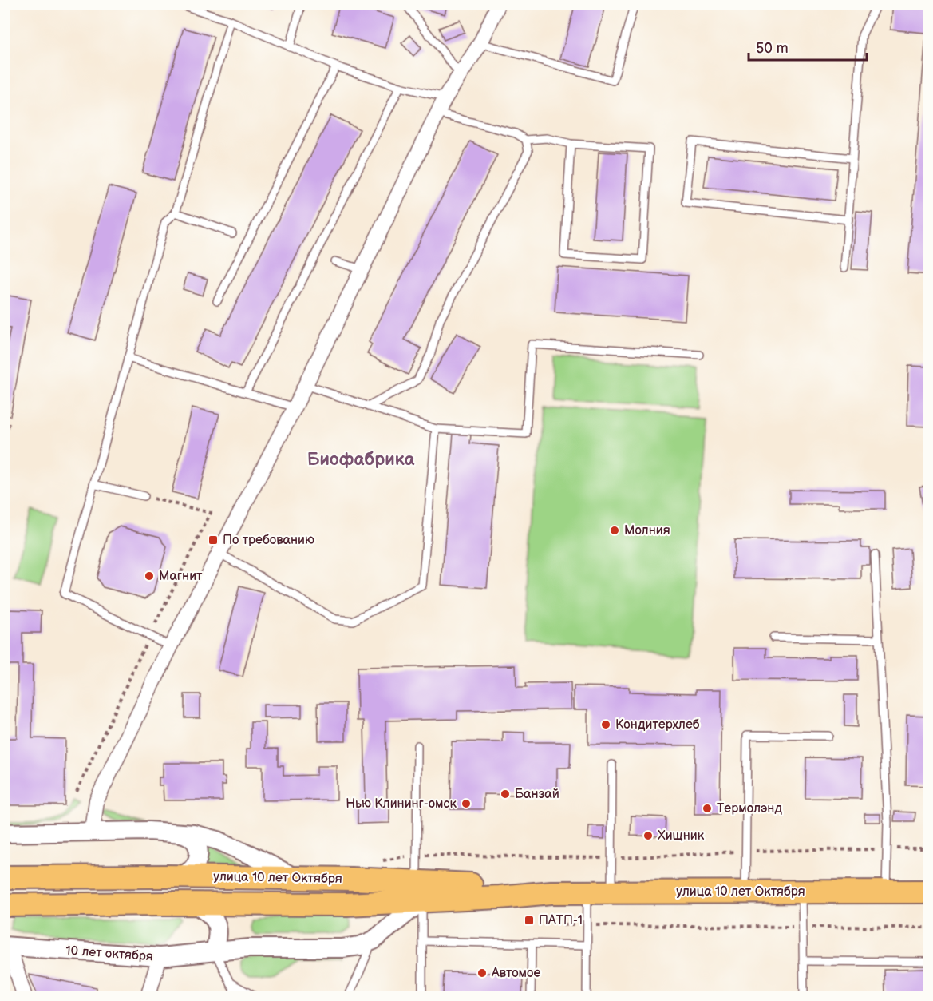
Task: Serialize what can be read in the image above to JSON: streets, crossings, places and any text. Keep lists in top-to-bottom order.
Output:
{
  "streets": {
    "main road": ["улица 10 лет Октября"],
    "street": ["10 лет октября"]
  },
  "districts": ["Биофабрика"],
  "places": {
    "other": [
      "Молния",
      "Магнит",
      "Кондитерхлеб",
      "Банзай",
      "Нью Клининг-омск",
      "Термолэнд",
      "Хищник",
      "Автомое"
    ],
    "transit": ["По требованию", "ПАТП-1"]
  },
  "scale_bar": "50 m"
}
